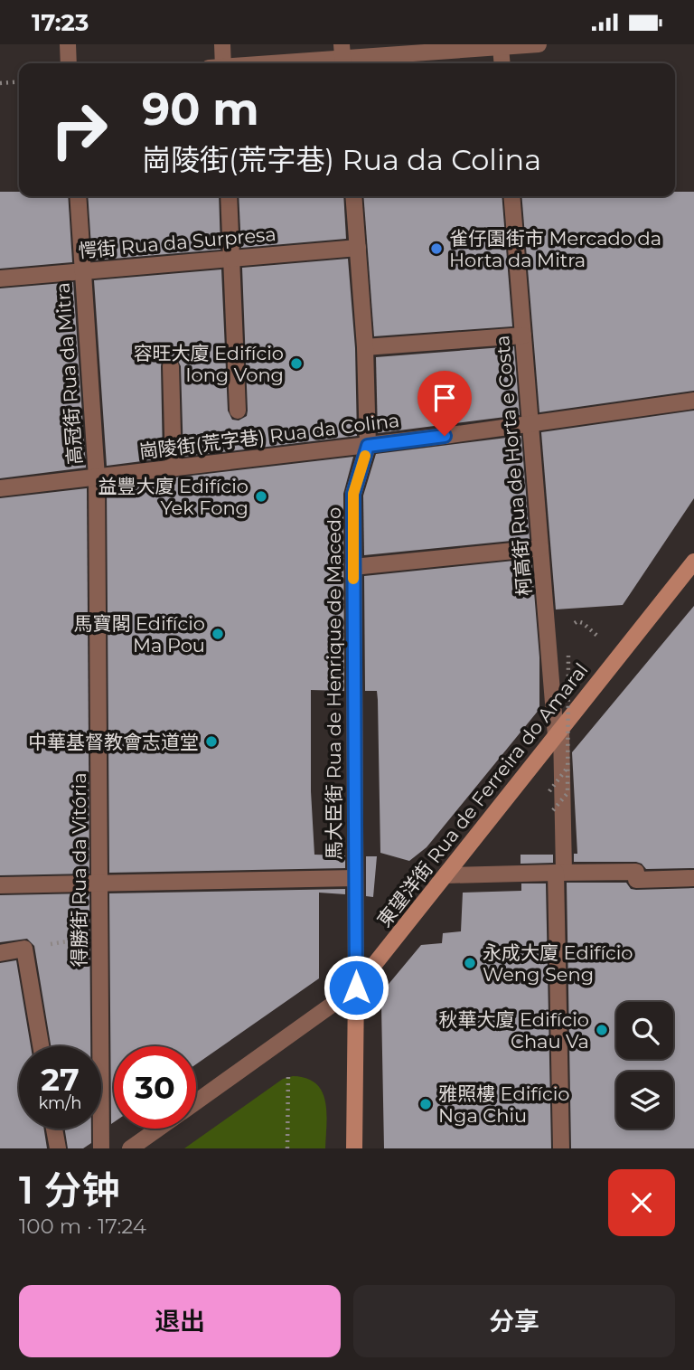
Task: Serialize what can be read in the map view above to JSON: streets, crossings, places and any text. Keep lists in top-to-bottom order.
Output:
{
  "streets": {
    "main road": ["東望洋街 Rua de Ferreira do Amaral"],
    "street": [
      "愕街 Rua da Surpresa",
      "高冠街 Rua da Mitra",
      "崗陵街(荒字巷) Rua da Colina",
      "柯高街 Rua de Horta e Costa",
      "馬大臣街 Rua de Henrique de Macedo",
      "得勝街 Rua da Vitória"
    ]
  },
  "crossings": [
    ["愕街 Rua da Surpresa", "高冠街 Rua da Mitra"],
    ["愕街 Rua da Surpresa", "馬大臣街 Rua de Henrique de Macedo"],
    ["高冠街 Rua da Mitra", "崗陵街(荒字巷) Rua da Colina"],
    ["高冠街 Rua da Mitra", "得勝街 Rua da Vitória"],
    ["崗陵街(荒字巷) Rua da Colina", "柯高街 Rua de Horta e Costa"],
    ["崗陵街(荒字巷) Rua da Colina", "馬大臣街 Rua de Henrique de Macedo"],
    ["崗陵街(荒字巷) Rua da Colina", "得勝街 Rua da Vitória"],
    ["柯高街 Rua de Horta e Costa", "東望洋街 Rua de Ferreira do Amaral"],
    ["馬大臣街 Rua de Henrique de Macedo", "東望洋街 Rua de Ferreira do Amaral"]
  ],
  "places": [
    "雀仔園街市 Mercado da Horta da Mitra",
    "容旺大廈 Edifício Iong Vong",
    "益豐大廈 Edifício Yek Fong",
    "馬寶閣 Edifício Ma Pou",
    "中華基督教會志道堂",
    "永成大廈 Edifício Weng Seng",
    "秋華大廈 Edifício Chau Va",
    "雅照樓 Edifício Nga Chiu"
  ],
  "page": {
    "status": "17:23",
    "turn": ["90 m", "崗陵街(荒字巷) Rua da Colina"],
    "speed": "27 km/h",
    "limit": "30",
    "heading": ["1 分钟", "100 m · 17:24"],
    "buttons": ["退出", "分享"]
  }
}
